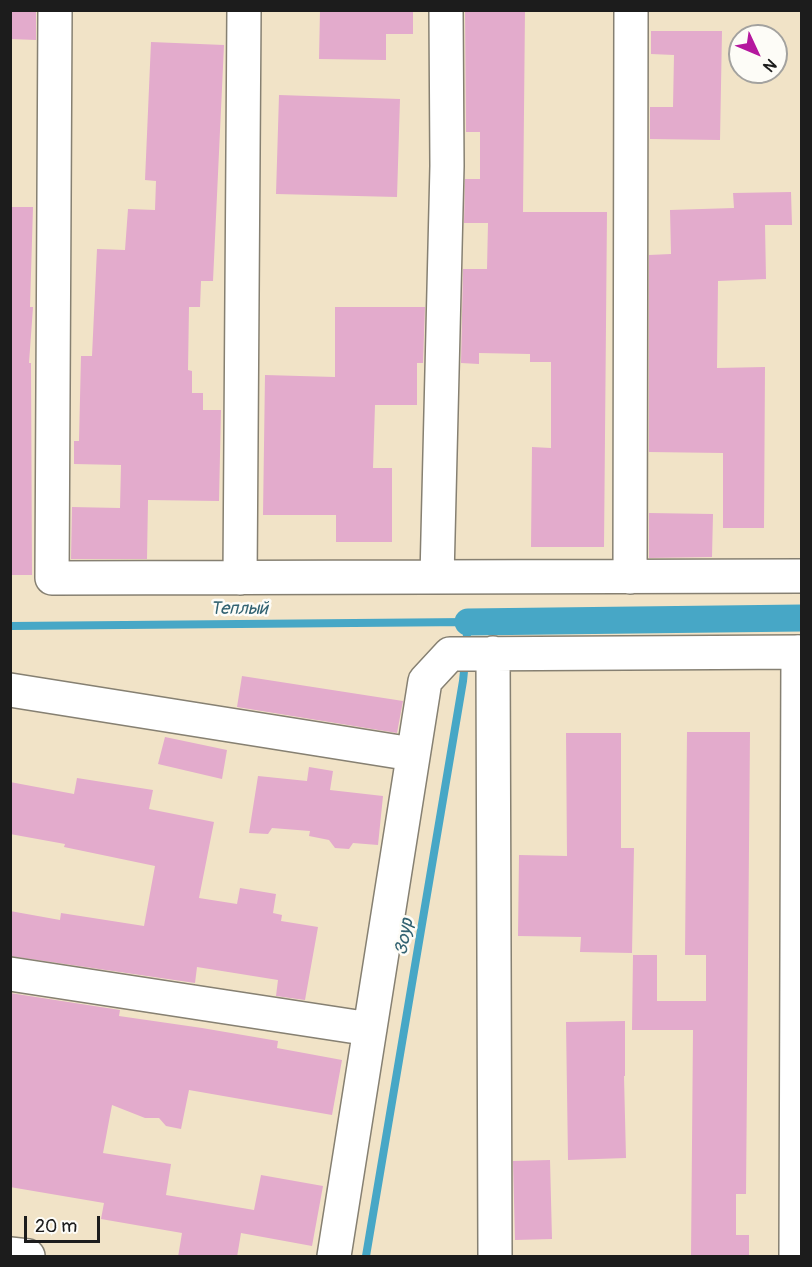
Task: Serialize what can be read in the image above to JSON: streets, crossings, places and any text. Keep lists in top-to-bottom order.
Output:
{
  "water": ["Теплый", "Зоур"],
  "scale_bar": "20 m",
  "north": "bottom right"
}
